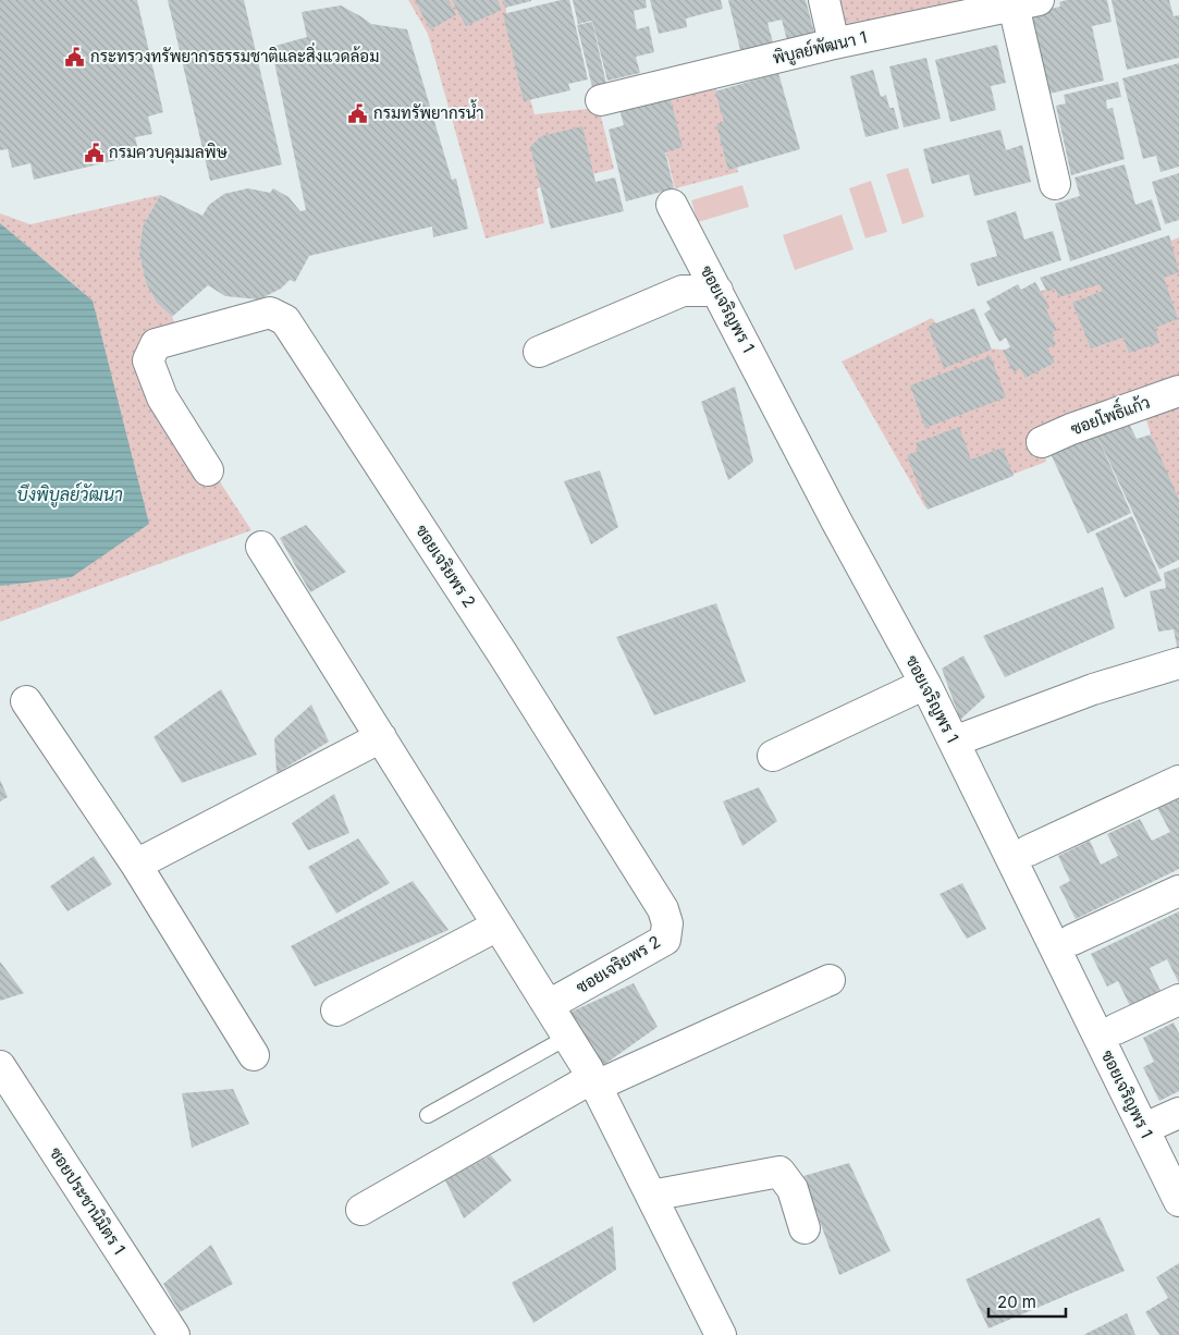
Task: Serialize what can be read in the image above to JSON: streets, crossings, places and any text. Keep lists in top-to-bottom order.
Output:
{
  "streets": {
    "street": [
      "พิบูลย์พัฒนา 1",
      "ซอยเจริญพร 1",
      "ซอยโพธิ์แก้ว",
      "ซอยเจริยพร 2",
      "ซอยประชานิมิตร 1"
    ]
  },
  "water": ["บึงพิบูลย์วัฒนา"],
  "places": {
    "public building": ["กระทรวงทรัพยากรธรรมชาติและสิ่งแวดล้อม", "กรมทรัพยากรน้ำ", "กรมควบคุมมลพิษ"]
  },
  "scale_bar": "20 m"
}
